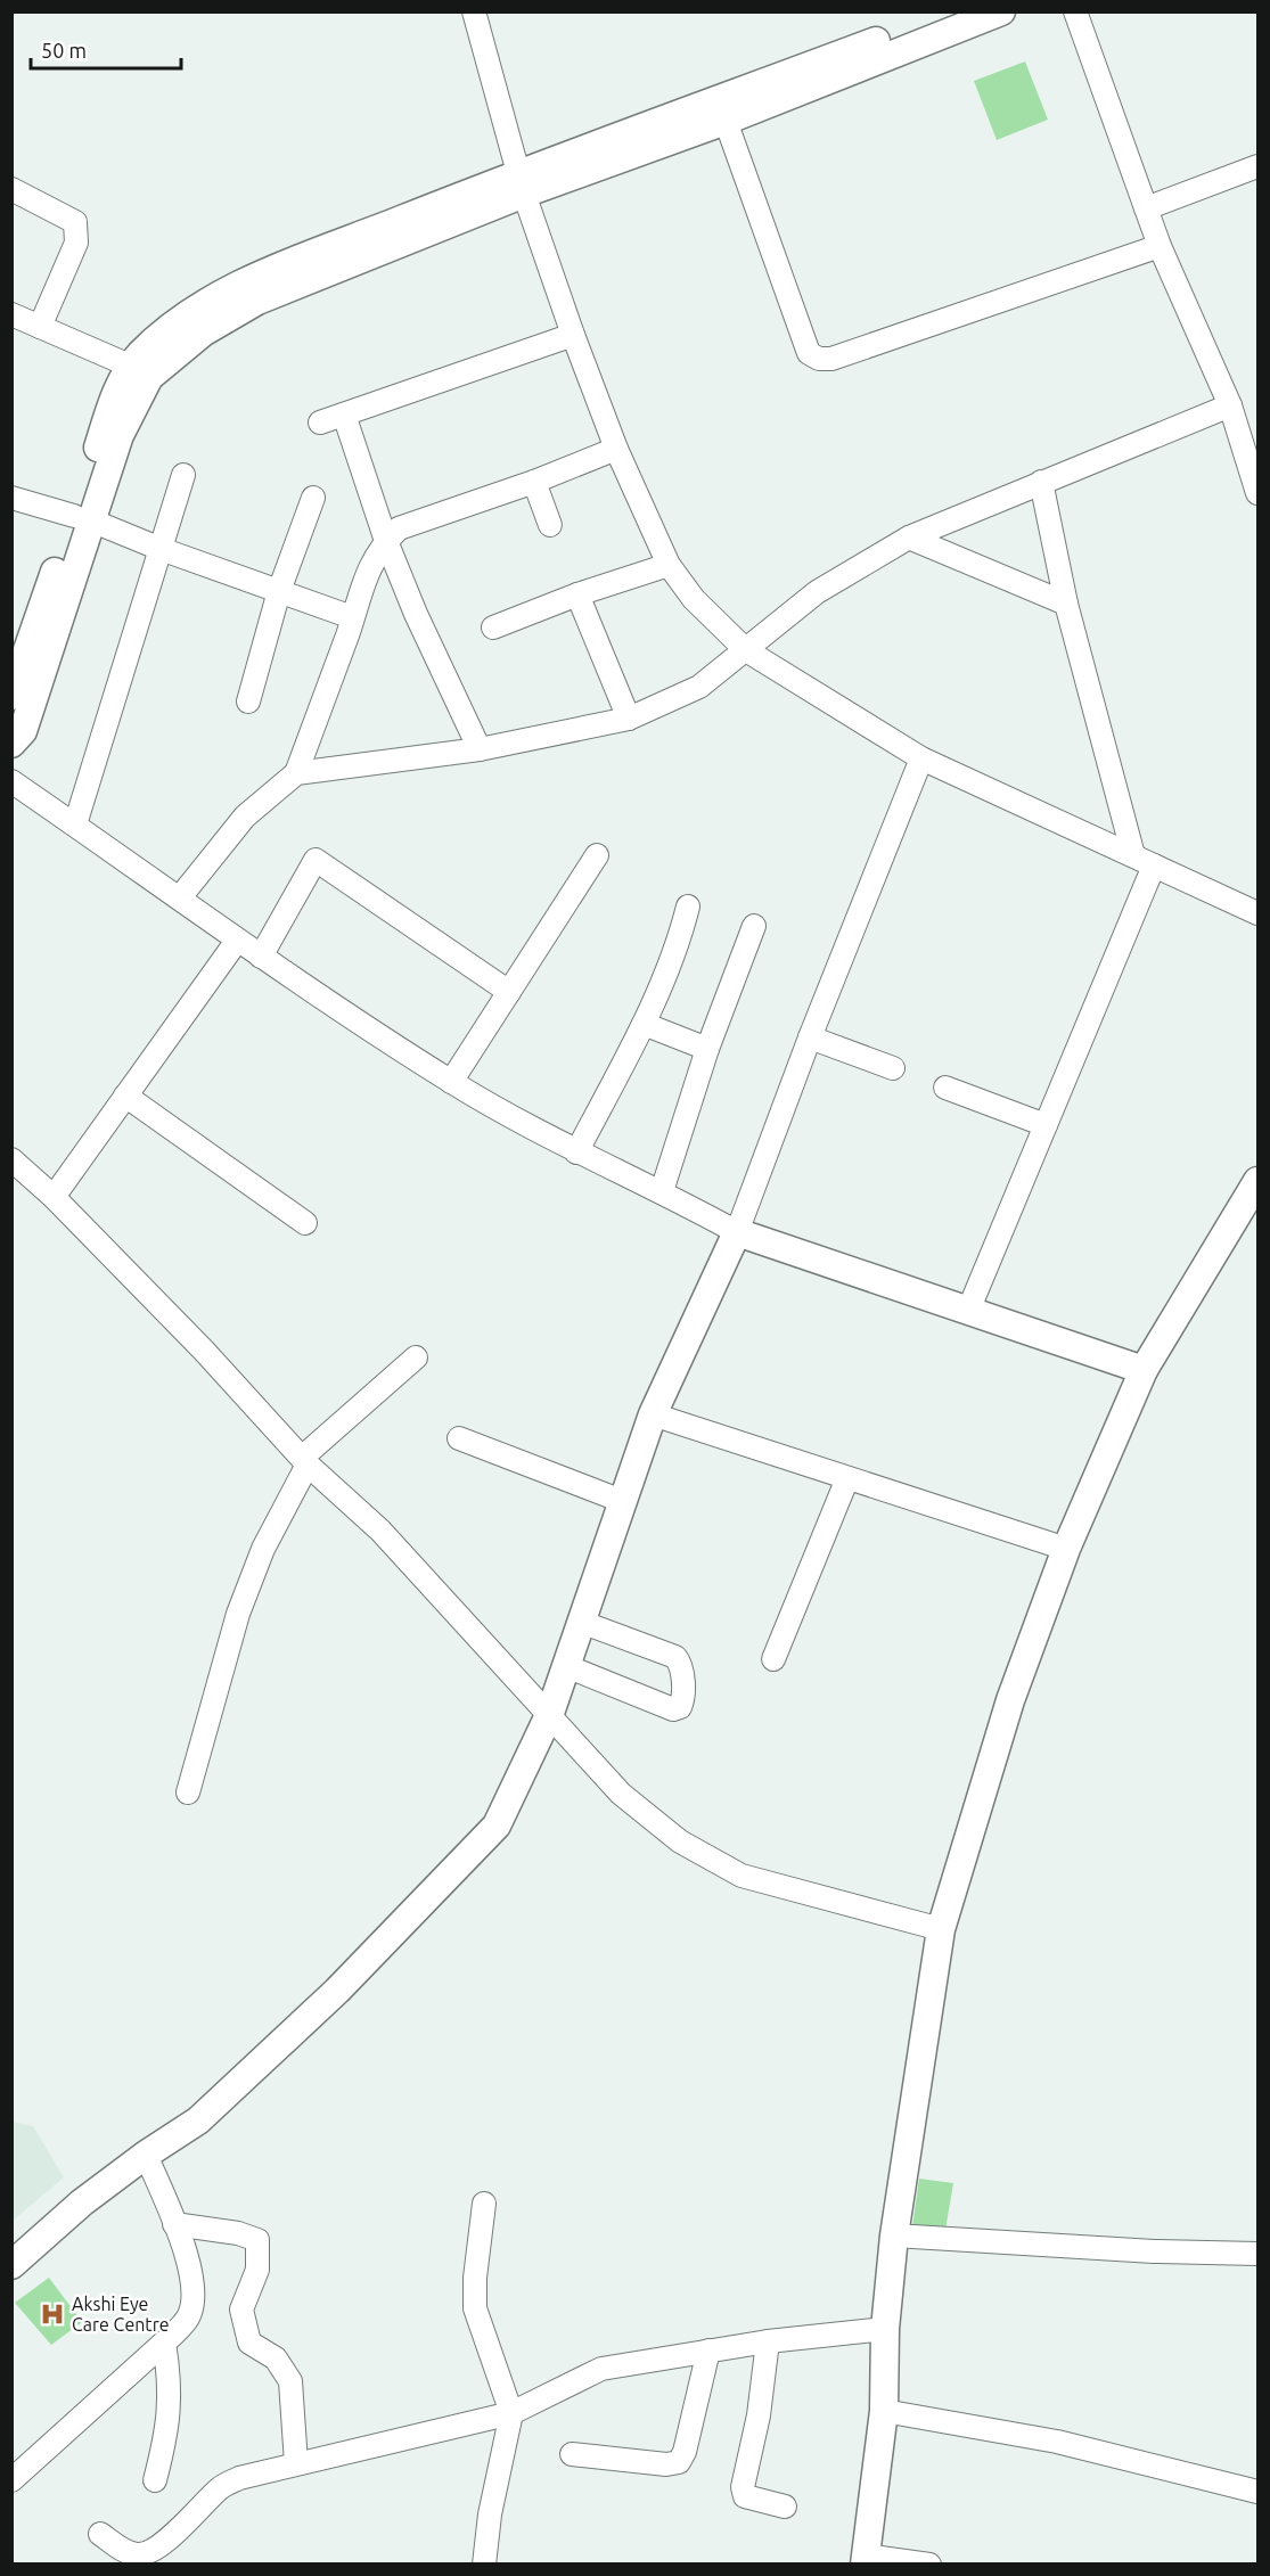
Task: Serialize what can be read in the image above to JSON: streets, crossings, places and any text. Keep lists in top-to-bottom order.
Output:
{
  "places": {
    "hospital": ["Akshi Eye Care Centre"]
  },
  "scale_bar": "50 m"
}
